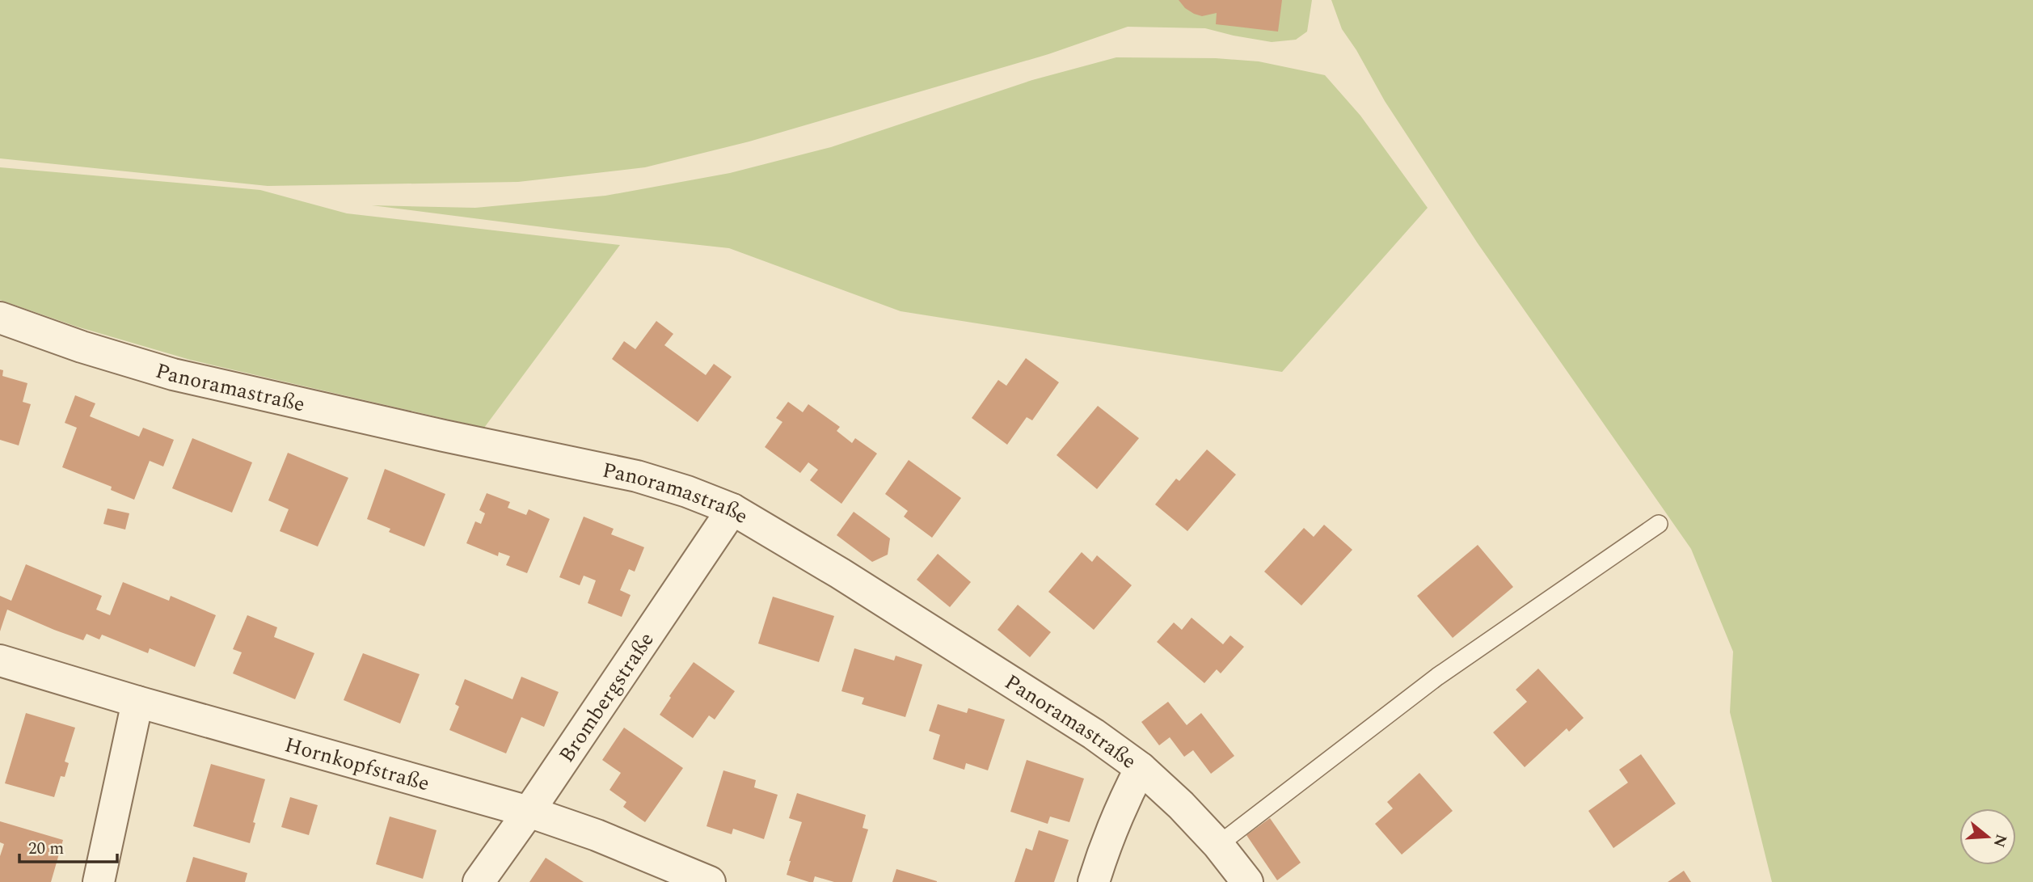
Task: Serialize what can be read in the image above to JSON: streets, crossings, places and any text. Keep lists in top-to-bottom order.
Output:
{
  "streets": {
    "street": ["Panoramastraße", "Brombergstraße", "Hornkopfstraße"]
  },
  "crossings": [
    ["Panoramastraße", "Brombergstraße"],
    ["Brombergstraße", "Hornkopfstraße"]
  ],
  "scale_bar": "20 m",
  "north": "right"
}
